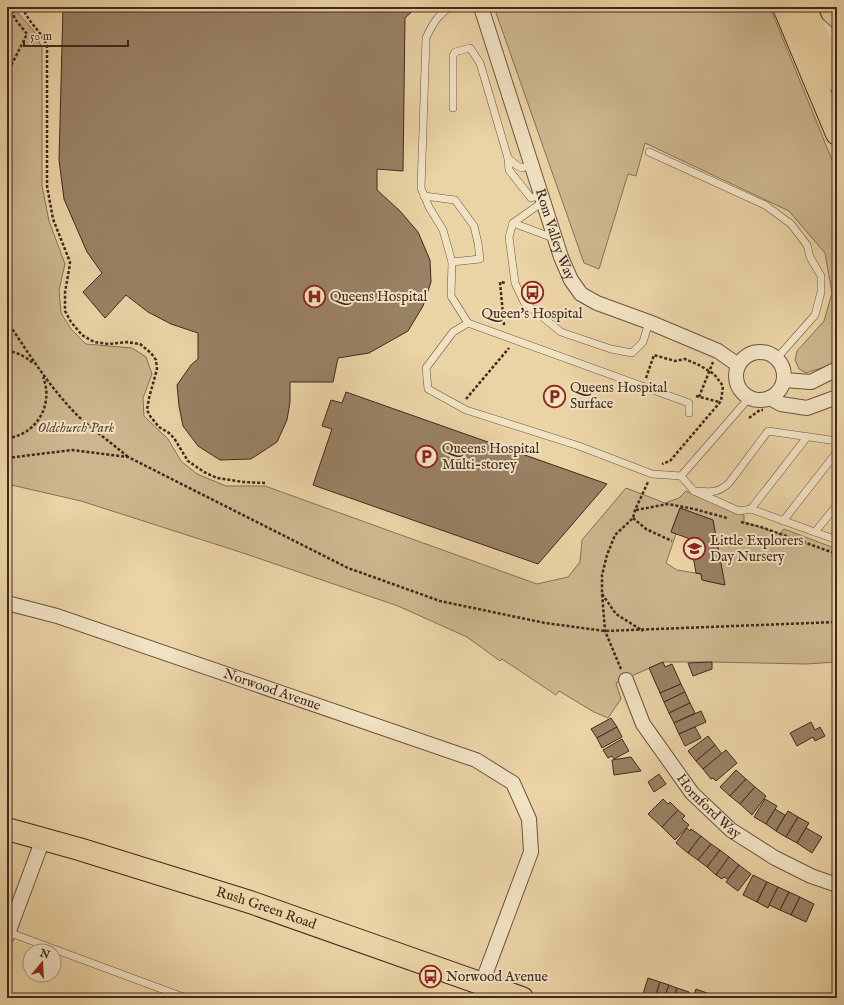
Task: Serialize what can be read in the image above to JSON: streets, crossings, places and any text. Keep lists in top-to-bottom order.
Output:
{
  "streets": {
    "main road": ["Rush Green Road"],
    "street": ["Rom Valley Way", "Norwood Avenue", "Hornford Way"]
  },
  "crossings": [
    ["Norwood Avenue", "Rush Green Road"]
  ],
  "parks": ["Oldchurch Park"],
  "places": {
    "bus stop": ["Queen's Hospital", "Norwood Avenue"],
    "hospital": ["Queens Hospital"],
    "parking": ["Queens Hospital Surface", "Queens Hospital Multi-storey"],
    "school or university": ["Little Explorers Day Nursery"]
  },
  "scale_bar": "50 m",
  "north": "top"
}
